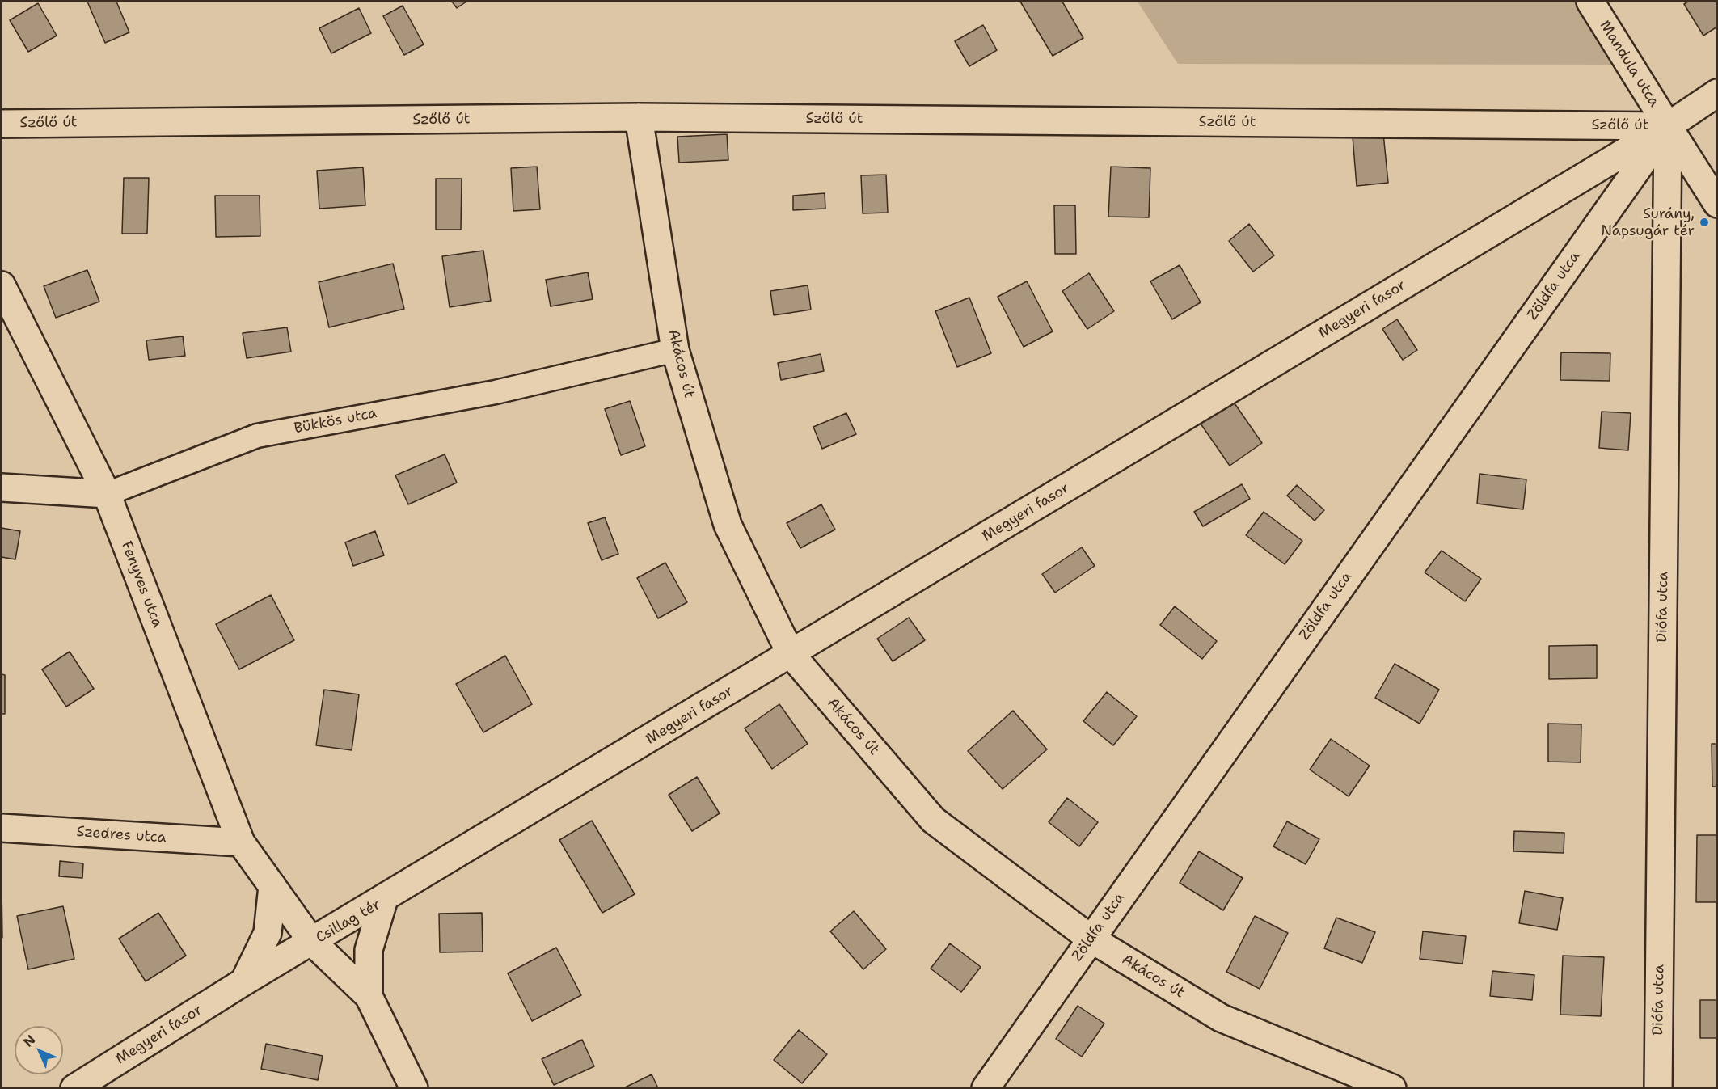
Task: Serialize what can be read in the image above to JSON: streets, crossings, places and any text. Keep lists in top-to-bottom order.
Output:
{
  "streets": {
    "street": [
      "Mandula utca",
      "Szőlő út",
      "Zöldfa utca",
      "Megyeri fasor",
      "Akácos út",
      "Bükkös utca",
      "Fenyves utca",
      "Diófa utca",
      "Szedres utca",
      "Csillag tér"
    ]
  },
  "crossings": [
    ["Mandula utca", "Szőlő út"],
    ["Mandula utca", "Zöldfa utca"],
    ["Mandula utca", "Megyeri fasor"],
    ["Mandula utca", "Diófa utca"],
    ["Szőlő út", "Zöldfa utca"],
    ["Szőlő út", "Megyeri fasor"],
    ["Szőlő út", "Akácos út"],
    ["Szőlő út", "Diófa utca"],
    ["Zöldfa utca", "Megyeri fasor"],
    ["Zöldfa utca", "Akácos út"],
    ["Zöldfa utca", "Diófa utca"],
    ["Megyeri fasor", "Akácos út"],
    ["Megyeri fasor", "Diófa utca"],
    ["Megyeri fasor", "Csillag tér"],
    ["Akácos út", "Bükkös utca"],
    ["Bükkös utca", "Fenyves utca"],
    ["Fenyves utca", "Szedres utca"],
    ["Fenyves utca", "Csillag tér"]
  ],
  "places": ["Surány, Napsugár tér"],
  "north": "top left"
}
